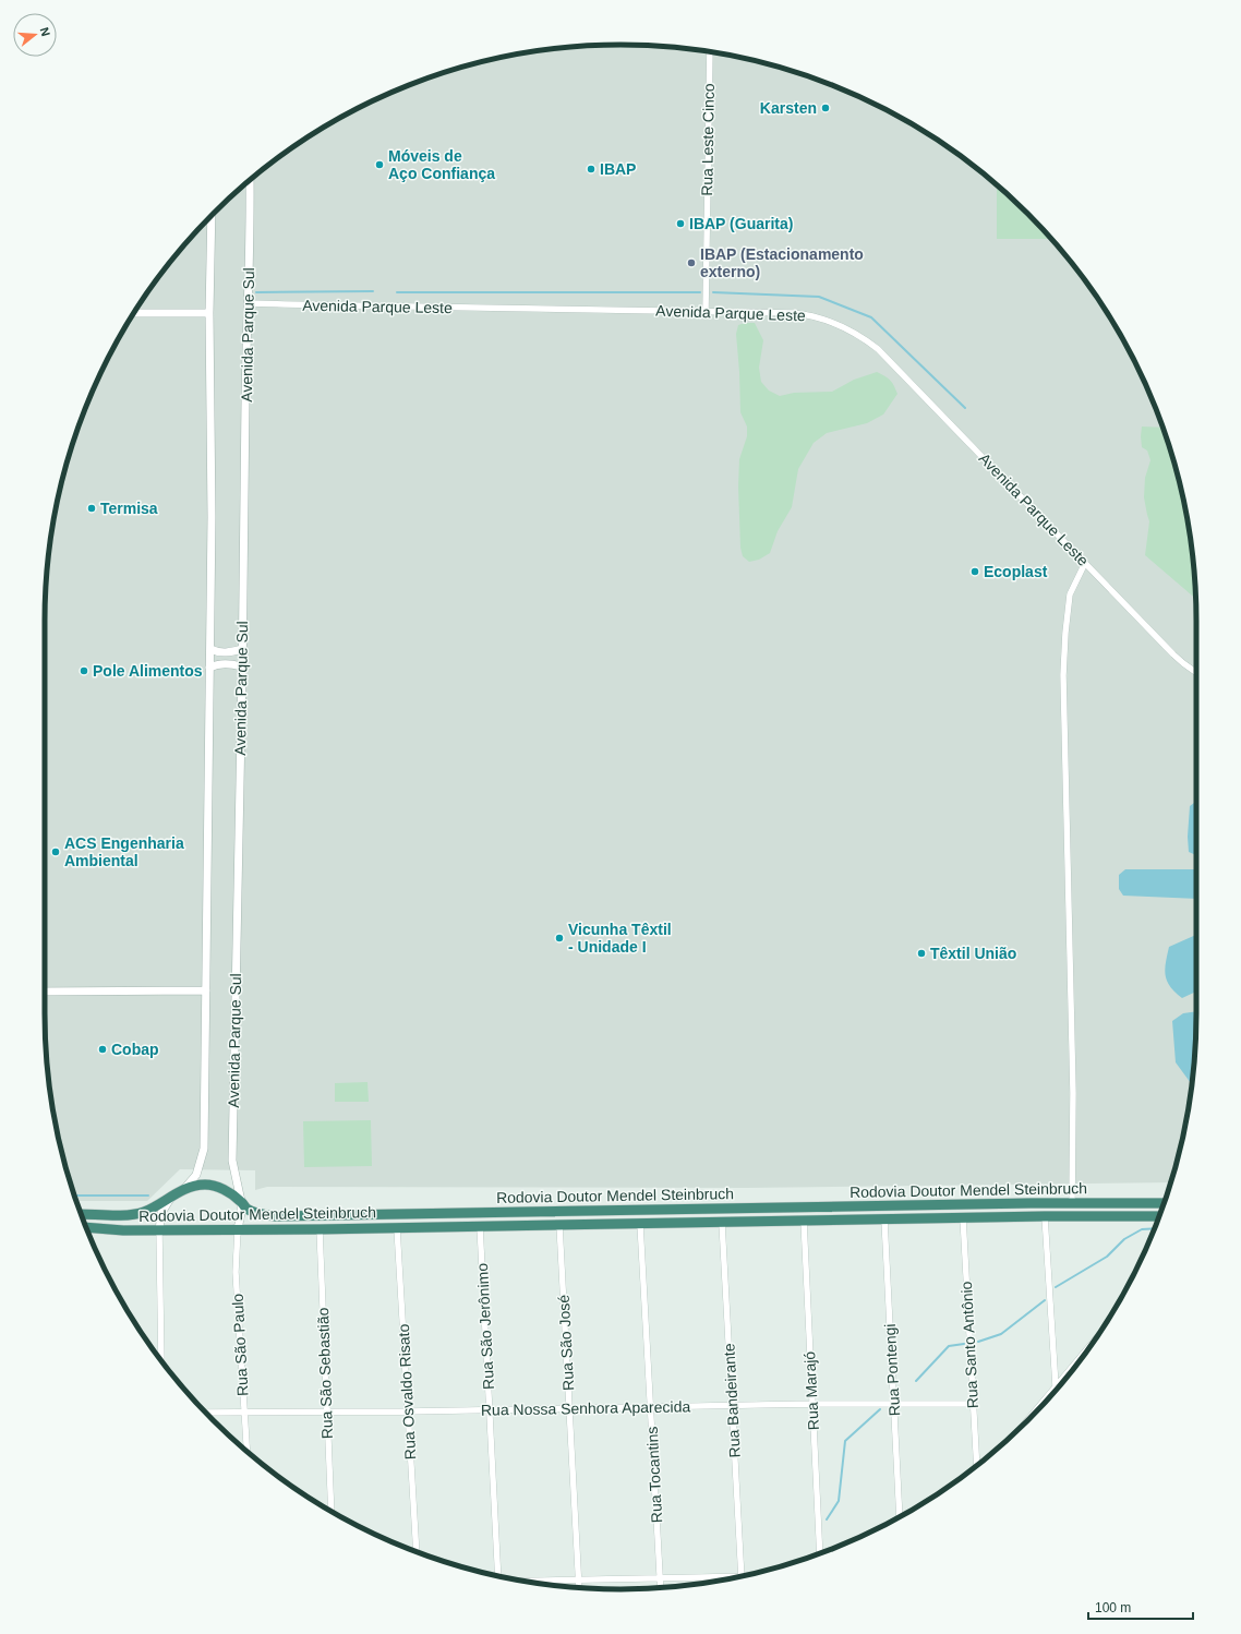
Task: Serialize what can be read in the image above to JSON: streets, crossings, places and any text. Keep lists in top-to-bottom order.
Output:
{
  "streets": {
    "highway": ["Rodovia Doutor Mendel Steinbruch"],
    "street": [
      "Rua Leste Cinco",
      "Avenida Parque Leste",
      "Avenida Parque Sul",
      "Rua São Jerônimo",
      "Rua São José",
      "Rua São Paulo",
      "Rua Santo Antônio",
      "Rua Pontengi",
      "Rua São Sebastião",
      "Rua Marajó",
      "Rua Osvaldo Risato",
      "Rua Bandeirante",
      "Rua Nossa Senhora Aparecida",
      "Rua Tocantins"
    ]
  },
  "crossings": [
    ["Rua Leste Cinco", "Avenida Parque Leste"],
    ["Avenida Parque Leste", "Avenida Parque Sul"],
    ["Avenida Parque Sul", "Rodovia Doutor Mendel Steinbruch"],
    ["Avenida Parque Sul", "Rua São Paulo"],
    ["Rodovia Doutor Mendel Steinbruch", "Rua São Jerônimo"],
    ["Rodovia Doutor Mendel Steinbruch", "Rua São José"],
    ["Rodovia Doutor Mendel Steinbruch", "Rua São Paulo"],
    ["Rodovia Doutor Mendel Steinbruch", "Rua Santo Antônio"],
    ["Rodovia Doutor Mendel Steinbruch", "Rua Pontengi"],
    ["Rodovia Doutor Mendel Steinbruch", "Rua São Sebastião"],
    ["Rodovia Doutor Mendel Steinbruch", "Rua Marajó"],
    ["Rodovia Doutor Mendel Steinbruch", "Rua Osvaldo Risato"],
    ["Rodovia Doutor Mendel Steinbruch", "Rua Bandeirante"],
    ["Rodovia Doutor Mendel Steinbruch", "Rua Tocantins"],
    ["Rua São Jerônimo", "Rua Nossa Senhora Aparecida"],
    ["Rua São José", "Rua Nossa Senhora Aparecida"],
    ["Rua São Paulo", "Rua Nossa Senhora Aparecida"],
    ["Rua Santo Antônio", "Rua Nossa Senhora Aparecida"],
    ["Rua Pontengi", "Rua Nossa Senhora Aparecida"],
    ["Rua São Sebastião", "Rua Nossa Senhora Aparecida"],
    ["Rua Marajó", "Rua Nossa Senhora Aparecida"],
    ["Rua Osvaldo Risato", "Rua Nossa Senhora Aparecida"],
    ["Rua Bandeirante", "Rua Nossa Senhora Aparecida"],
    ["Rua Nossa Senhora Aparecida", "Rua Tocantins"]
  ],
  "places": [
    "Karsten",
    "Móveis de Aço Confiança",
    "IBAP",
    "IBAP (Guarita)",
    "IBAP (Estacionamento externo)",
    "Termisa",
    "Ecoplast",
    "Pole Alimentos",
    "ACS Engenharia Ambiental",
    "Vicunha Têxtil - Unidade I",
    "Têxtil União",
    "Cobap"
  ],
  "scale_bar": "100 m",
  "north": "right"
}
